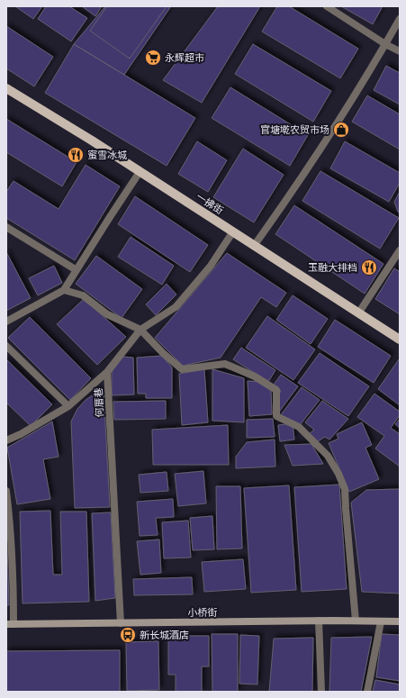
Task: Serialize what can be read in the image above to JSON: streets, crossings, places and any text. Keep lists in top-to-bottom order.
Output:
{
  "streets": {
    "main road": ["一拂街"],
    "street": ["何厝巷", "小桥街"]
  },
  "crossings": [
    ["何厝巷", "小桥街"]
  ],
  "places": {
    "supermarket": ["永辉超市"],
    "shop": ["官塘墘农贸市场"],
    "restaurant": ["蜜雪冰城", "玉融大排档"],
    "bus stop": ["新长城酒店"]
  }
}
